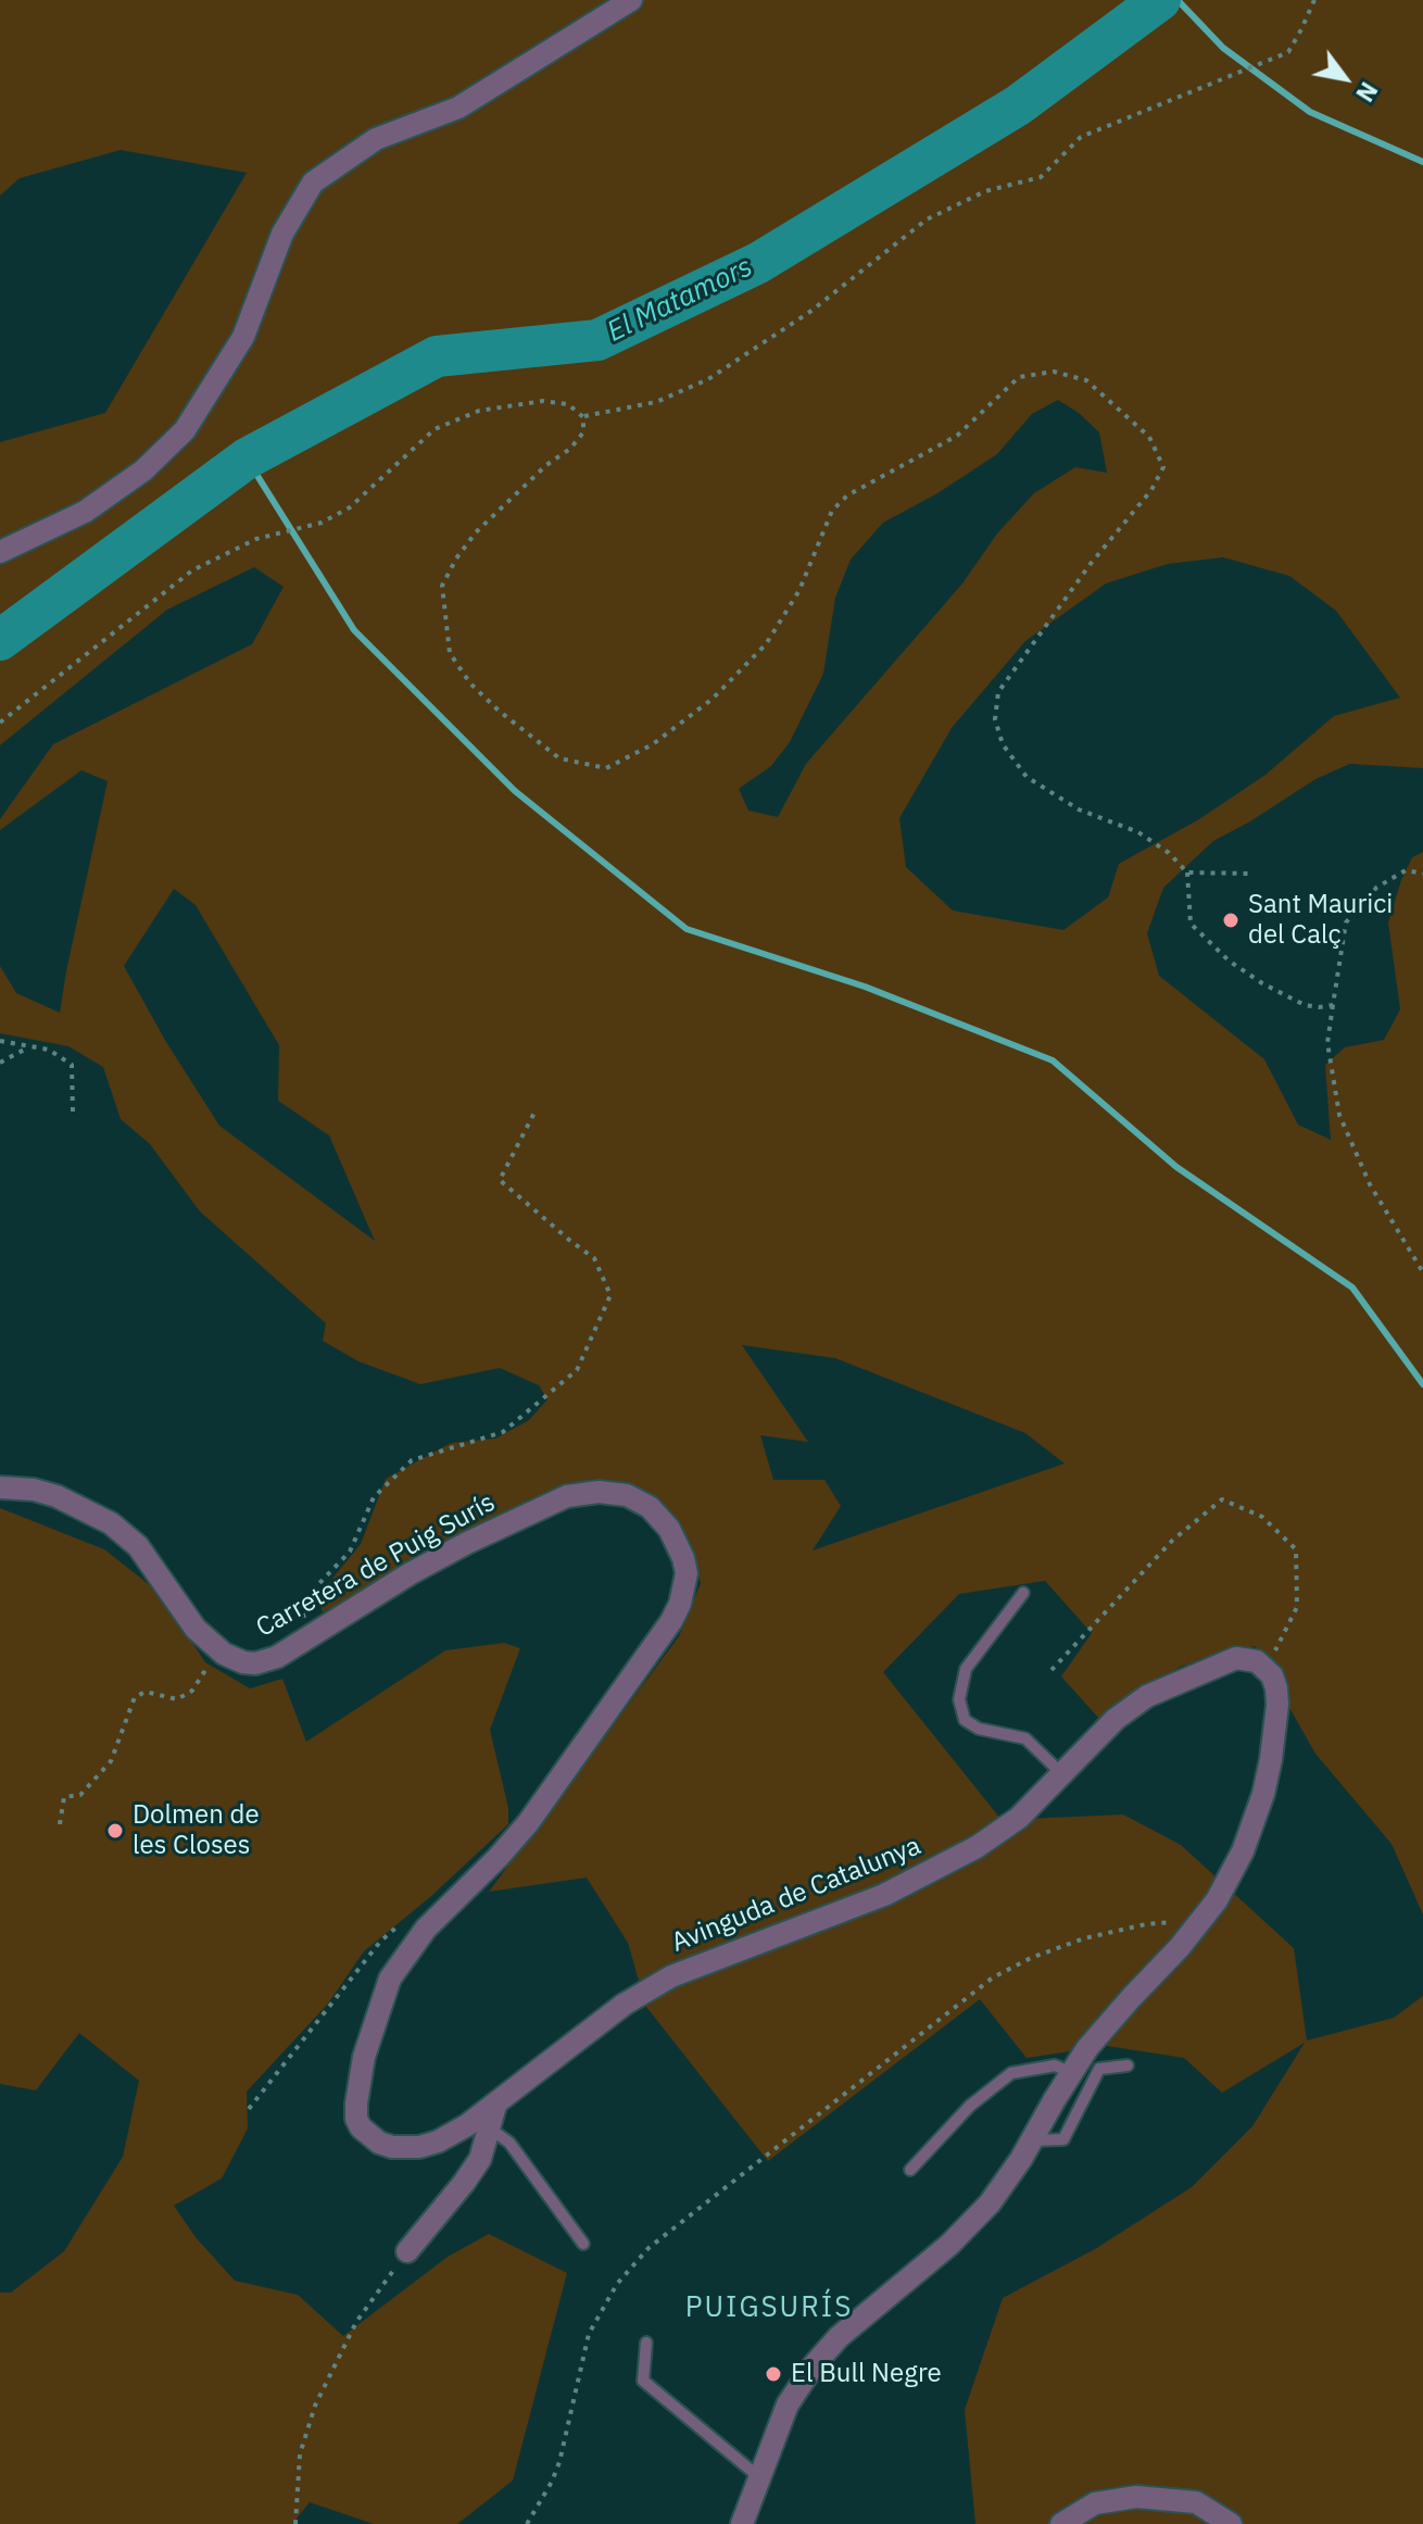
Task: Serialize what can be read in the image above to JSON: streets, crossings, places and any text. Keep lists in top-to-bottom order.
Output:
{
  "streets": {
    "street": ["Carretera de Puig Surís", "Avinguda de Catalunya"]
  },
  "crossings": [
    ["Carretera de Puig Surís", "Avinguda de Catalunya"]
  ],
  "districts": ["PUIGSURÍS"],
  "water": ["El Matamors"],
  "places": ["Sant Maurici del Calç", "Dolmen de les Closes", "El Bull Negre"],
  "north": "bottom right"
}
